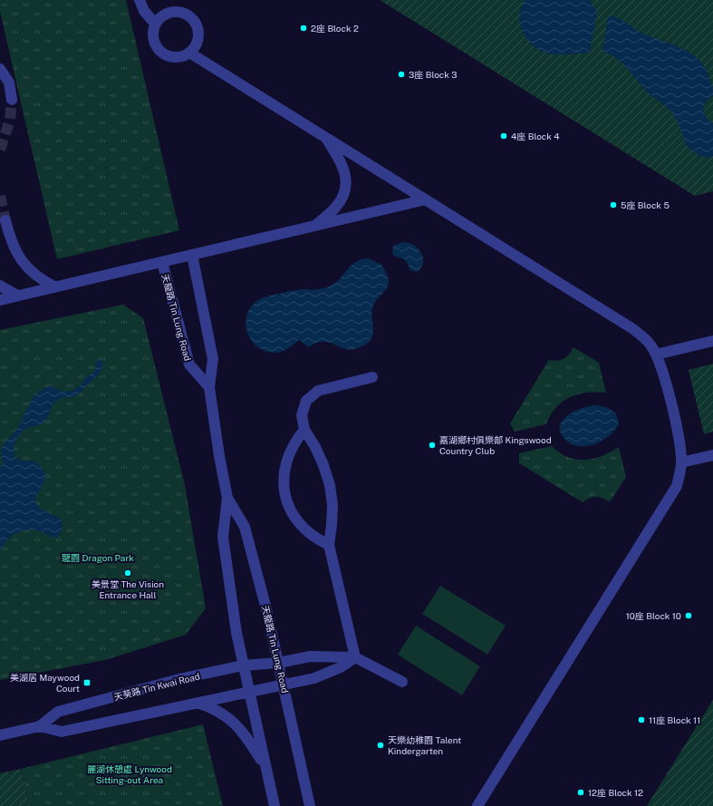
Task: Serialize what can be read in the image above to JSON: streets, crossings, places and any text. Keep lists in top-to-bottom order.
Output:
{
  "streets": {
    "street": ["天龍路 Tin Lung Road", "天葵路 Tin Kwai Road"]
  },
  "crossings": [
    ["天龍路 Tin Lung Road", "天葵路 Tin Kwai Road"]
  ],
  "parks": ["龍園 Dragon Park", "麗湖休憩處 Lynwood Sitting-out Area"],
  "places": {
    "other": [
      "2座 Block 2",
      "3座 Block 3",
      "4座 Block 4",
      "5座 Block 5",
      "嘉湖鄉村俱樂部 Kingswood Country Club",
      "美景堂 The Vision Entrance Hall",
      "10座 Block 10",
      "11座 Block 11",
      "天樂幼稚園 Talent Kindergarten",
      "12座 Block 12"
    ],
    "transit": ["美湖居 Maywood Court"]
  }
}
